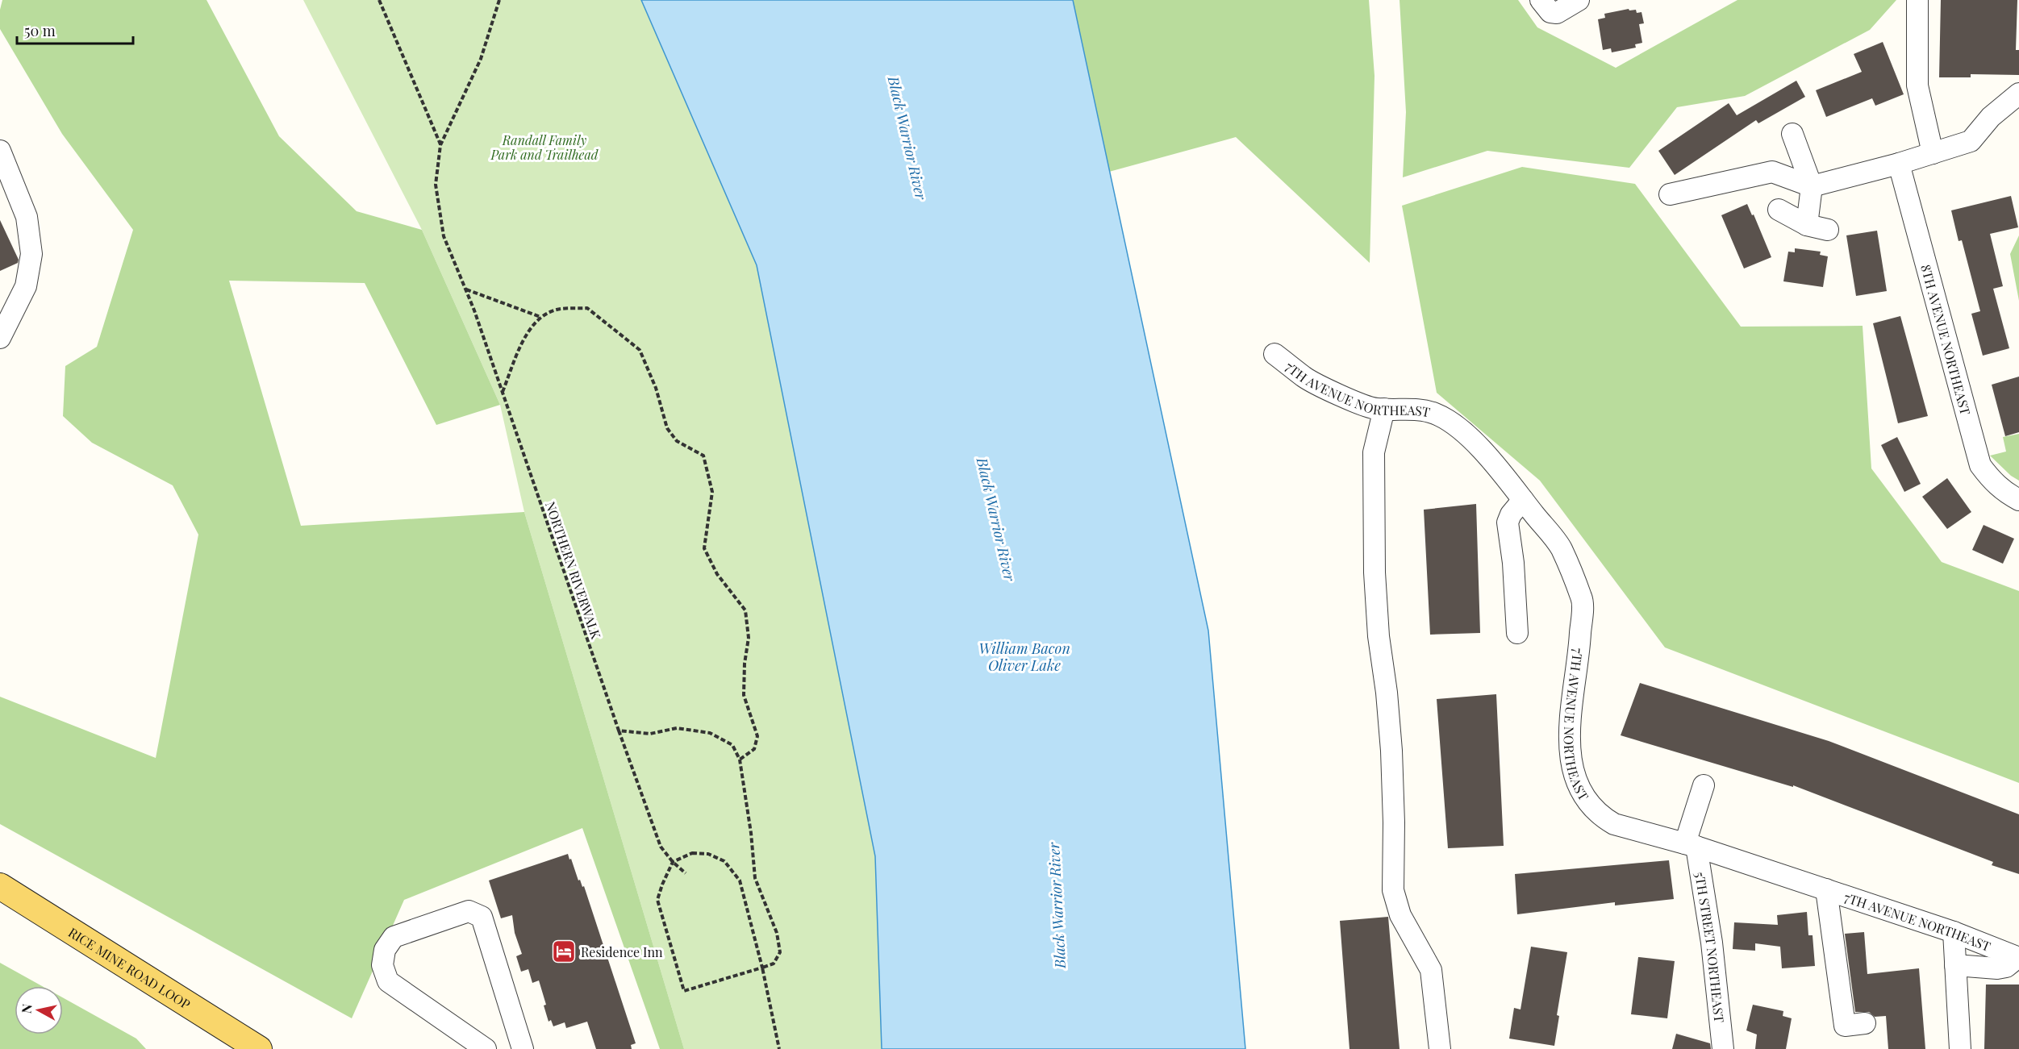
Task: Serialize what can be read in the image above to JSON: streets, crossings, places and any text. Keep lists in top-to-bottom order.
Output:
{
  "streets": {
    "main road": ["RICE MINE ROAD LOOP"],
    "street": ["8TH AVENUE NORTHEAST", "7TH AVENUE NORTHEAST", "5TH STREET NORTHEAST"],
    "path": ["NORTHERN RIVERWALK"]
  },
  "crossings": [
    ["7TH AVENUE NORTHEAST", "5TH STREET NORTHEAST"]
  ],
  "water": ["Black Warrior River", "William Bacon Oliver Lake"],
  "parks": ["Randall Family Park and Trailhead"],
  "places": {
    "hotel": ["Residence Inn"]
  },
  "scale_bar": "50 m",
  "north": "left"
}
